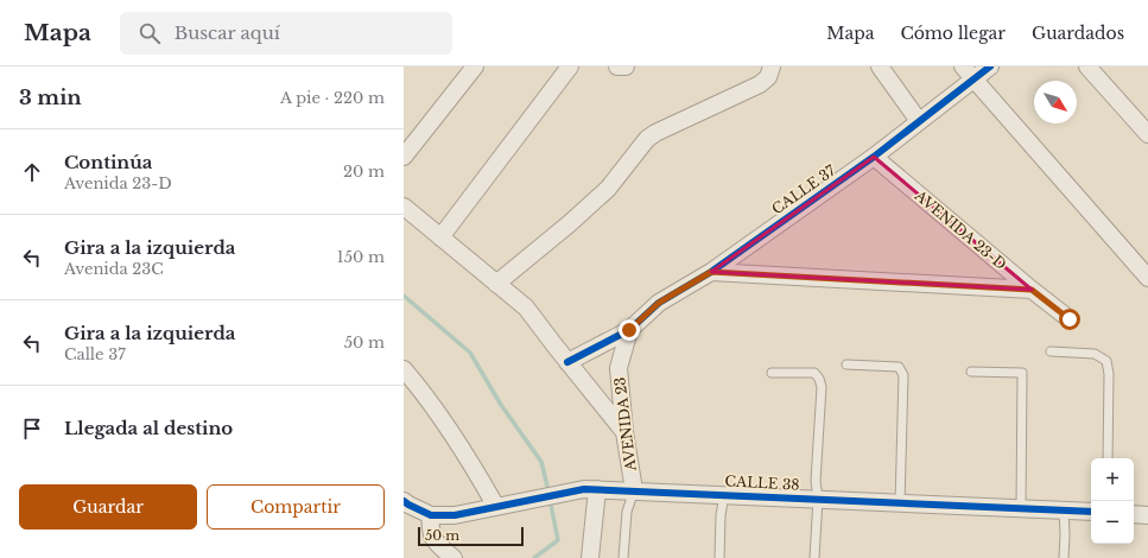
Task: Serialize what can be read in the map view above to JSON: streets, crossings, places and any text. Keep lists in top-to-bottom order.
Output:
{
  "streets": {
    "street": [
      "CALLE 37",
      "AVENIDA 23-D",
      "AVENIDA 23",
      "CALLE 38"
    ]
  },
  "crossings": [
    ["CALLE 37", "AVENIDA 23-D"],
    ["CALLE 37", "AVENIDA 23"],
    ["AVENIDA 23", "CALLE 38"]
  ],
  "scale_bar": "50 m",
  "north": "bottom right",
  "page": {
    "header": "Mapa",
    "search": "Buscar aquí",
    "nav": ["Mapa", "Cómo llegar", "Guardados"],
    "heading": ["3 min", "A pie · 220 m"],
    "list": [
      ["Continúa", "Avenida 23-D", "20 m"],
      ["Gira a la izquierda", "Avenida 23C", "150 m"],
      ["Gira a la izquierda", "Calle 37", "50 m"],
      "Llegada al destino"
    ],
    "map_buttons": ["+", "−"],
    "buttons": ["Guardar", "Compartir"],
    "scale": "50 m"
  }
}
